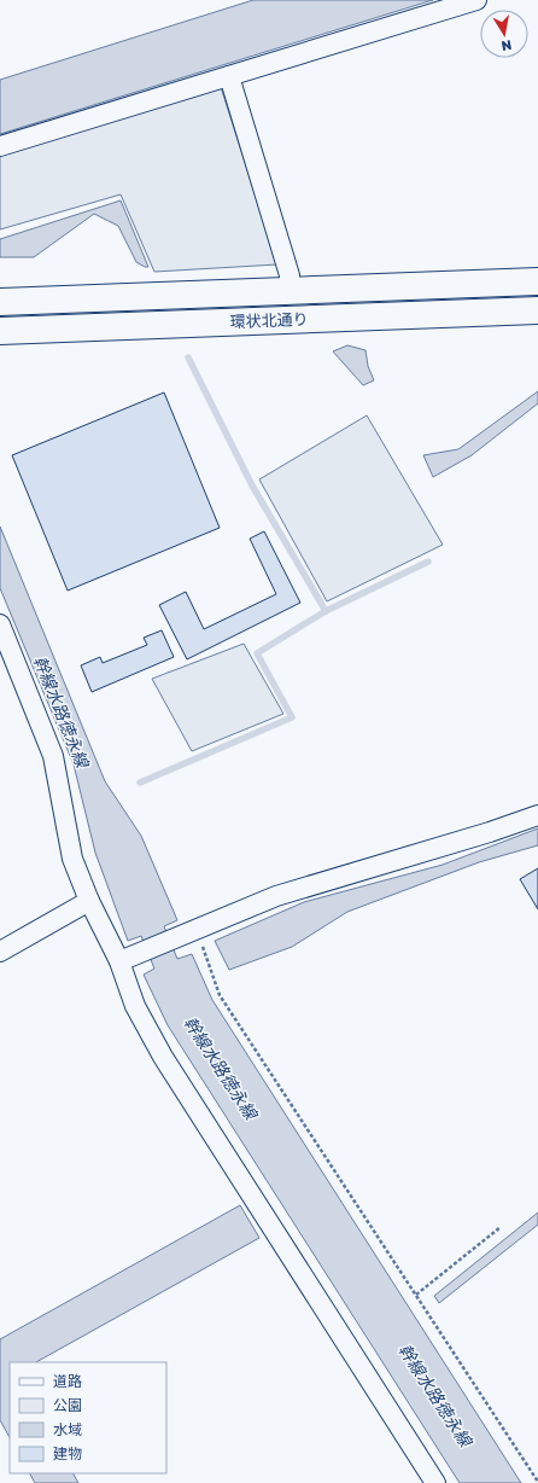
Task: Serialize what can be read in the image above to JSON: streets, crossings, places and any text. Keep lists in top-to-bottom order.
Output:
{
  "streets": {
    "highway": ["環状北通り"]
  },
  "water": ["幹線水路徳永線"],
  "legend": [
    "道路",
    "公園",
    "水域",
    "建物"
  ],
  "north": "bottom"
}
